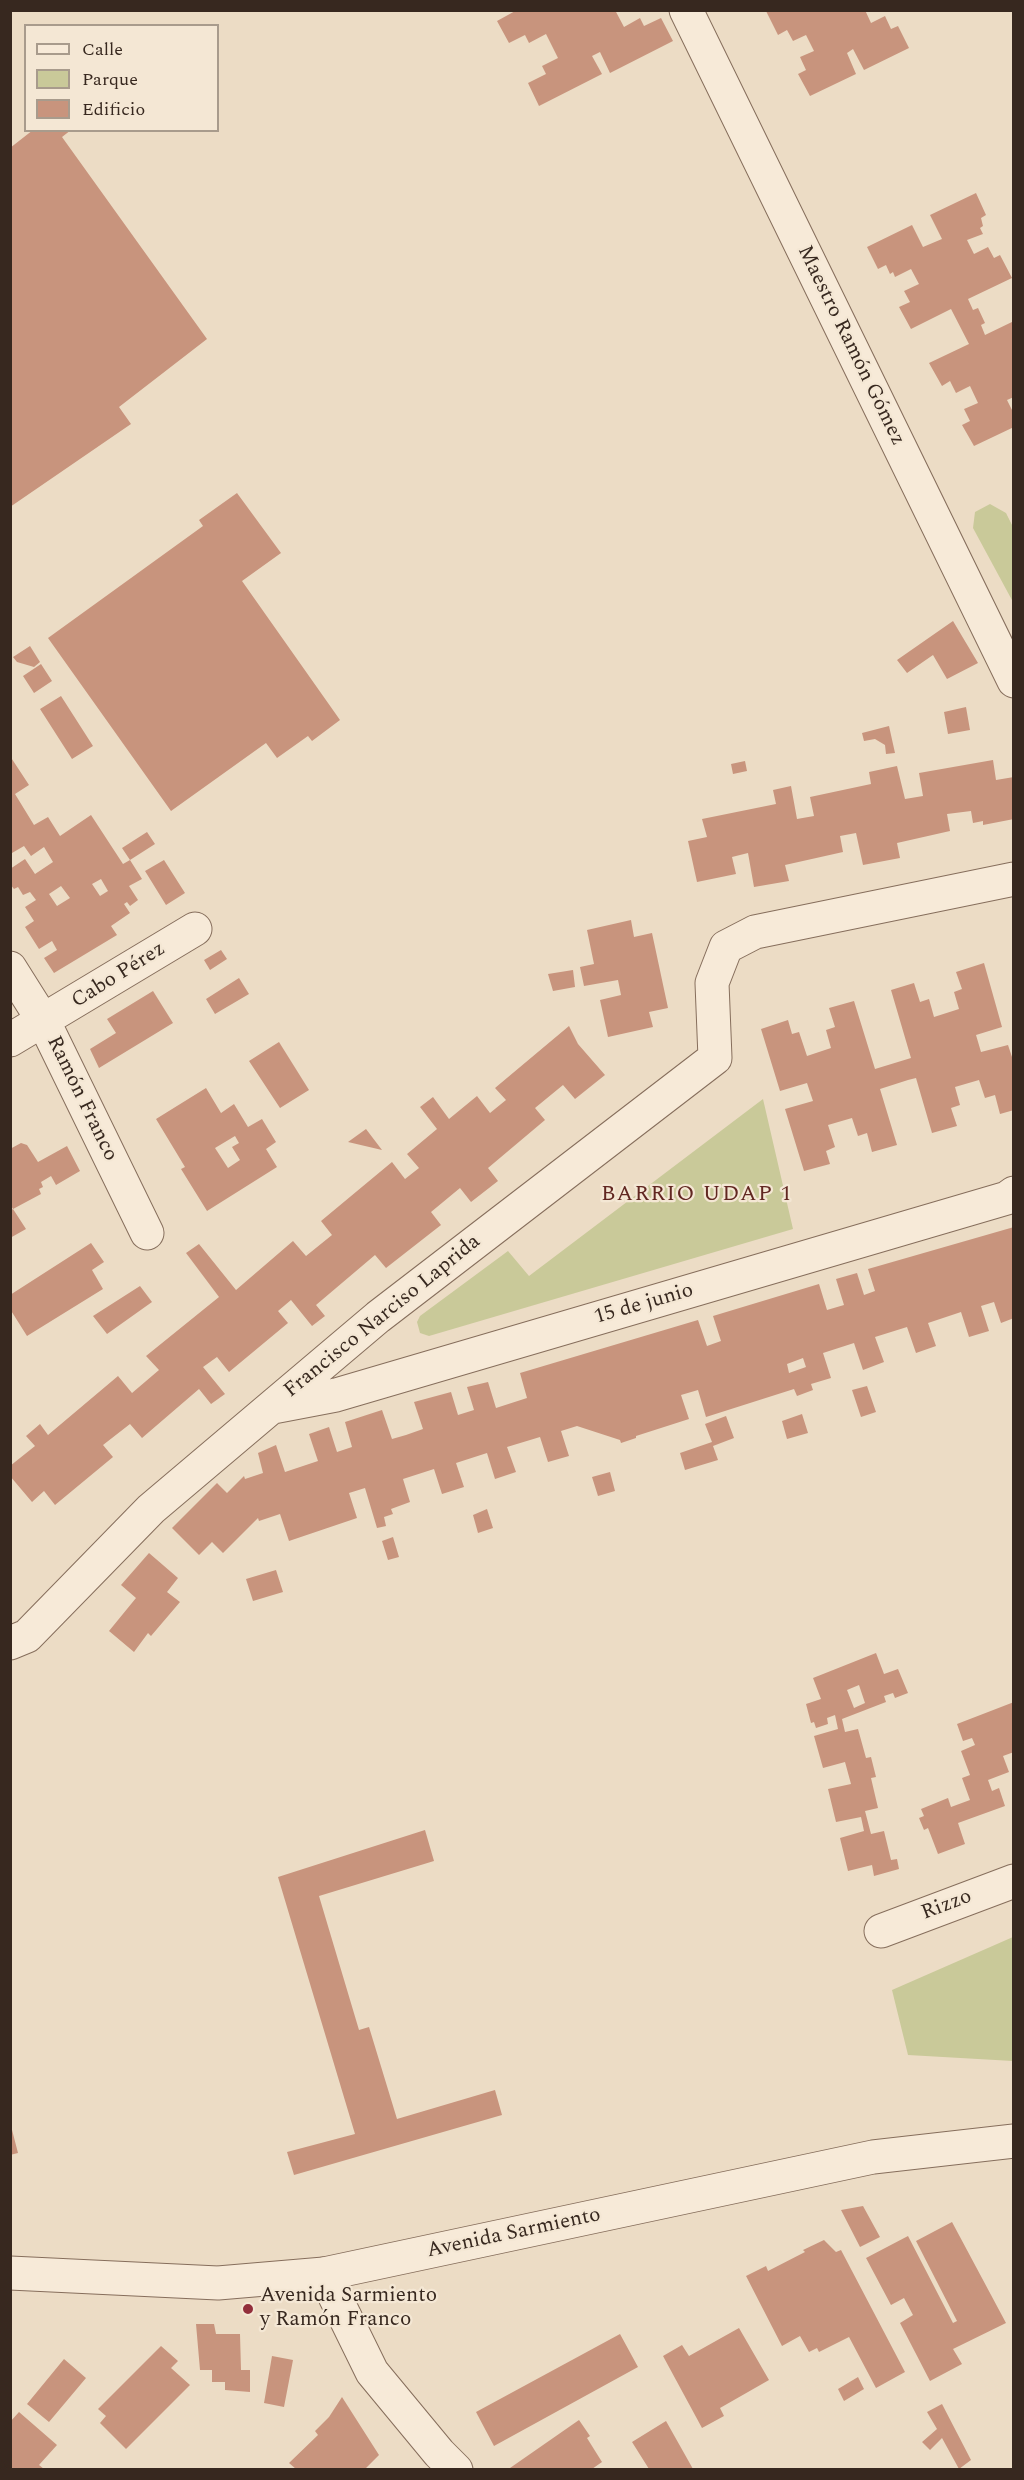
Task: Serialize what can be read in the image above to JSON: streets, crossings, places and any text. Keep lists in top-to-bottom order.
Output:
{
  "streets": {
    "street": [
      "Maestro Ramón Gómez",
      "Cabo Pérez",
      "Ramón Franco",
      "15 de junio",
      "Francisco Narciso Laprida",
      "Rizzo",
      "Avenida Sarmiento"
    ]
  },
  "crossings": [
    ["Cabo Pérez", "Ramón Franco"],
    ["15 de junio", "Francisco Narciso Laprida"]
  ],
  "districts": ["BARRIO UDAP 1"],
  "places": ["Avenida Sarmiento y Ramón Franco"],
  "legend": ["Calle", "Parque", "Edificio"]
}
